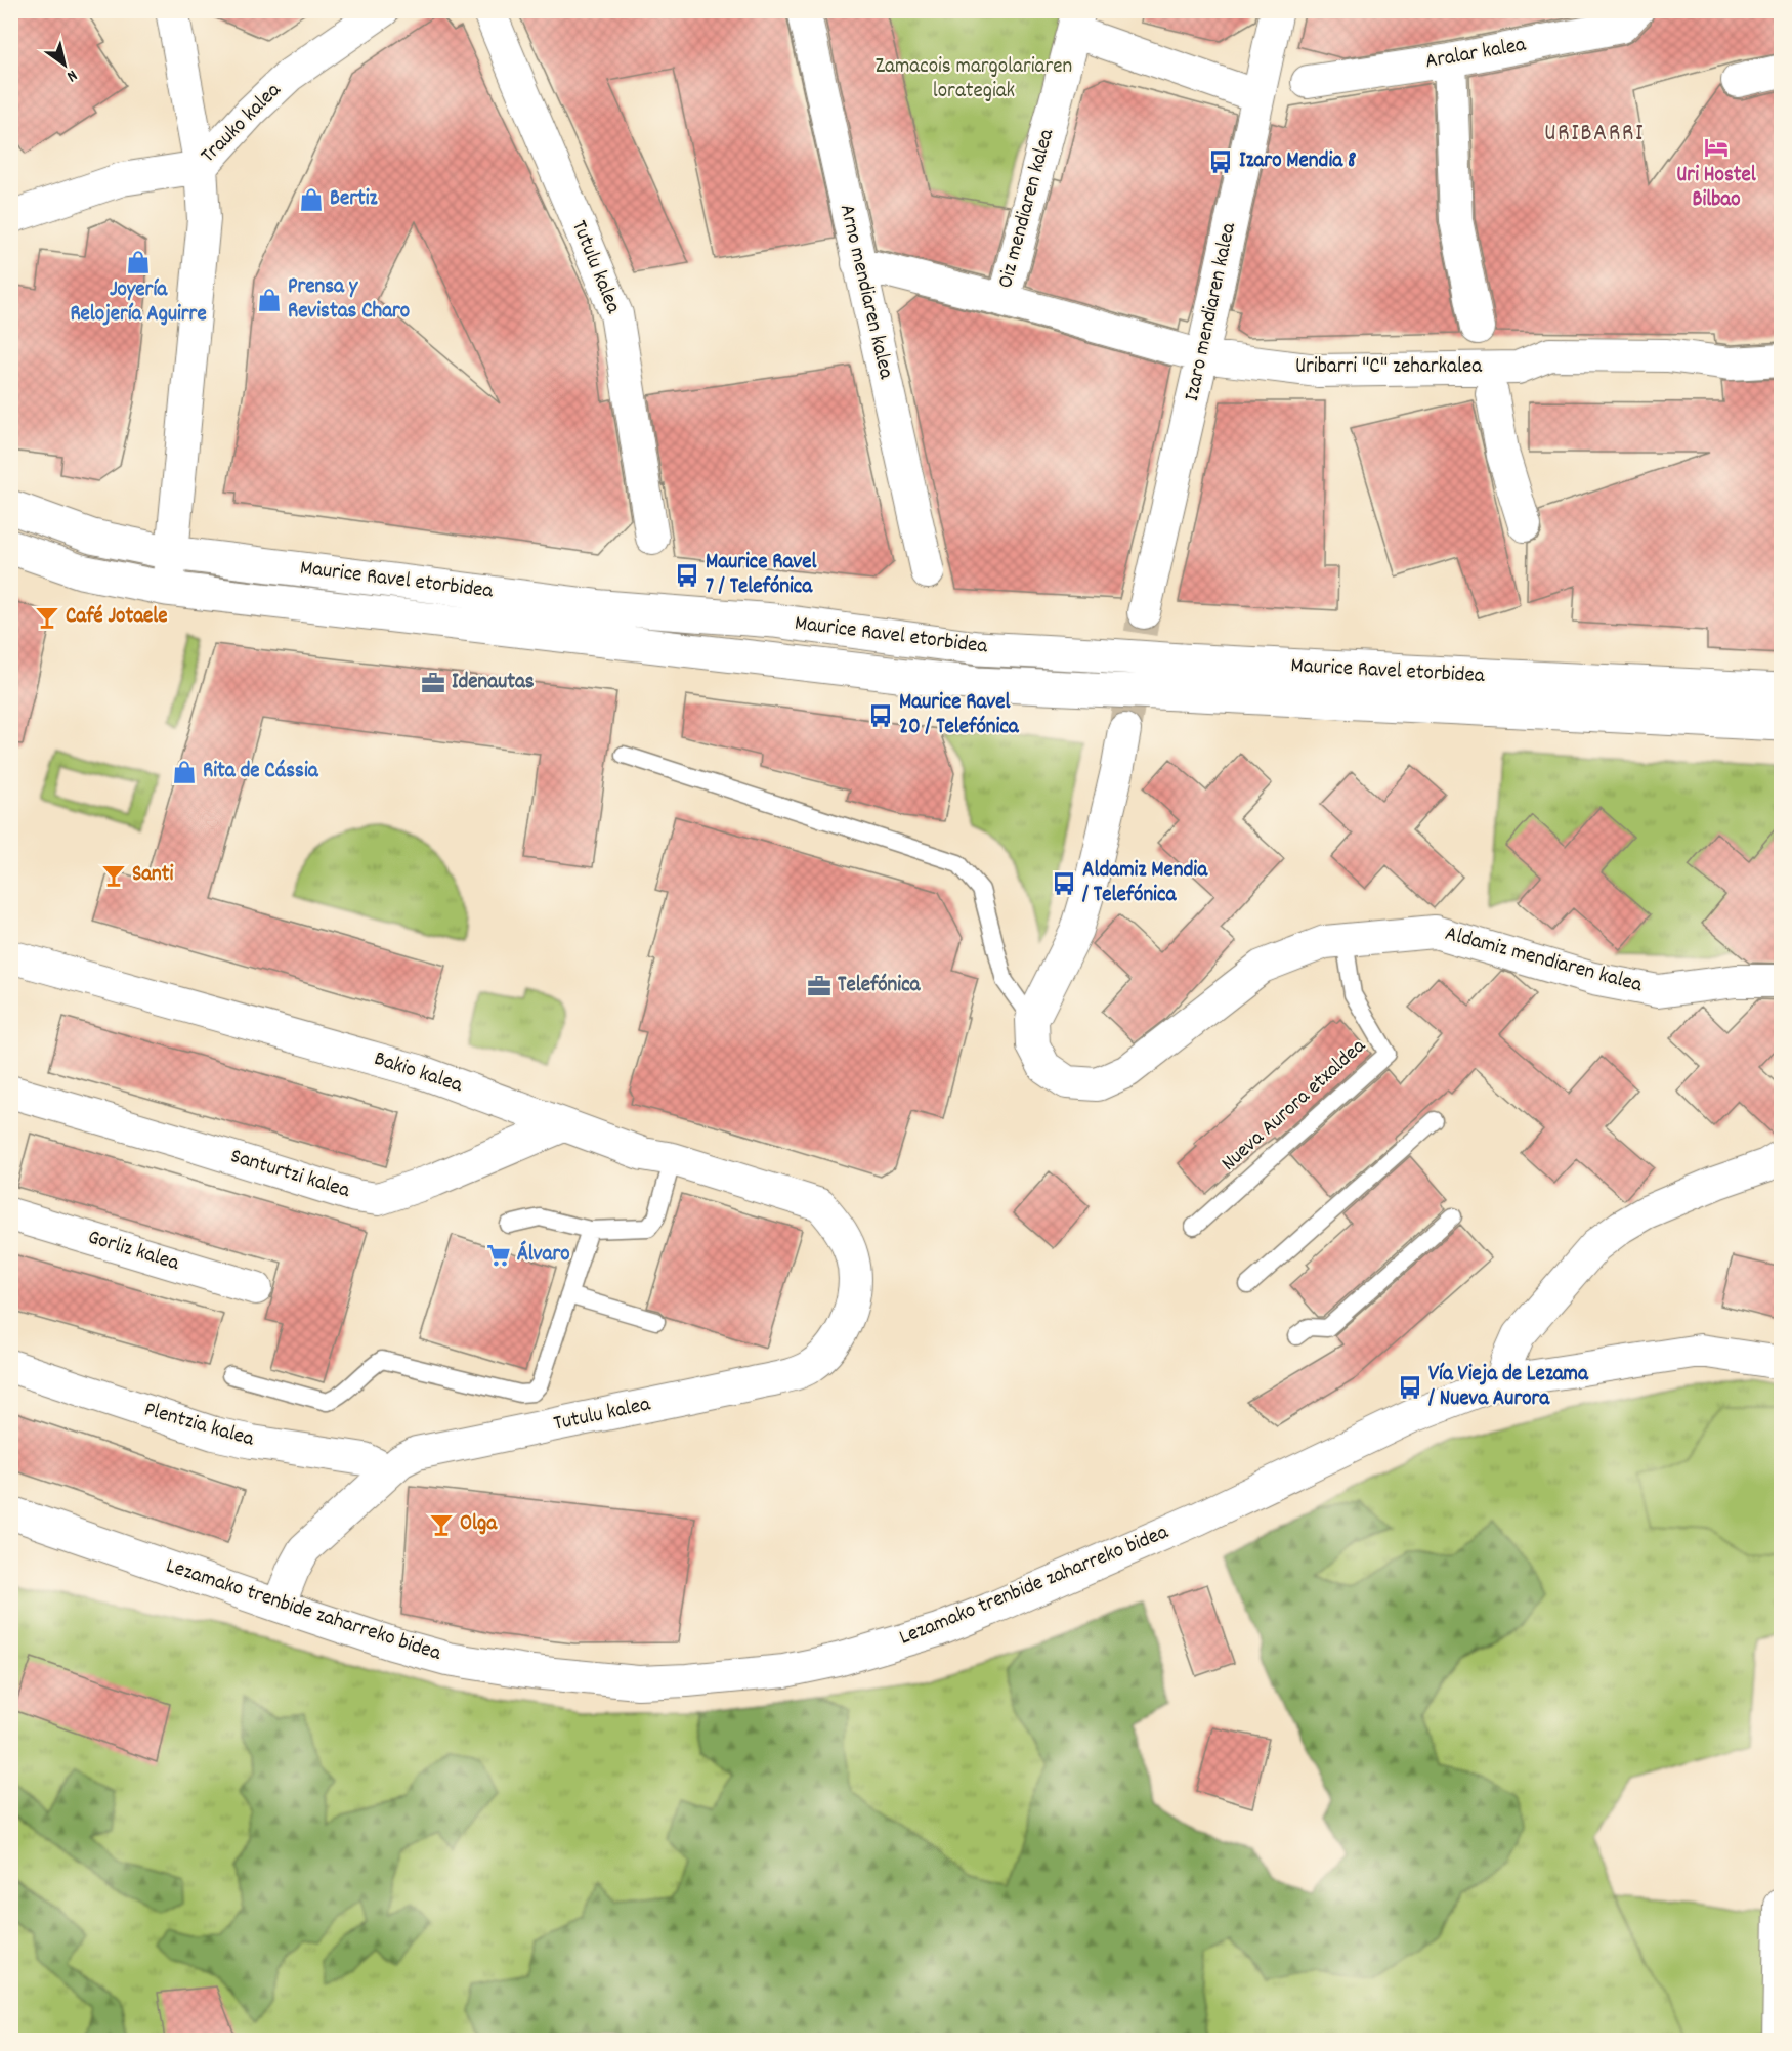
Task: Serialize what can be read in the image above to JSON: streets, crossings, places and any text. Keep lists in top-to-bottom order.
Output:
{
  "streets": {
    "main road": ["Maurice Ravel etorbidea"],
    "street": [
      "Aralar kalea",
      "Trauko kalea",
      "Oiz mendiaren kalea",
      "Tutulu kalea",
      "Arno mendiaren kalea",
      "Izaro mendiaren kalea",
      "Uribarri \"C\" zeharkalea",
      "Aldamiz mendiaren kalea",
      "Bakio kalea",
      "Santurtzi kalea",
      "Gorliz kalea",
      "Plentzia kalea",
      "Lezamako trenbide zaharreko bidea"
    ],
    "lane": ["Nueva Aurora etxaldea"]
  },
  "crossings": [
    ["Oiz mendiaren kalea", "Uribarri \"C\" zeharkalea"],
    ["Tutulu kalea", "Bakio kalea"],
    ["Tutulu kalea", "Plentzia kalea"],
    ["Tutulu kalea", "Lezamako trenbide zaharreko bidea"],
    ["Arno mendiaren kalea", "Uribarri \"C\" zeharkalea"],
    ["Izaro mendiaren kalea", "Uribarri \"C\" zeharkalea"],
    ["Aldamiz mendiaren kalea", "Nueva Aurora etxaldea"],
    ["Bakio kalea", "Santurtzi kalea"]
  ],
  "districts": ["URIBARRI"],
  "parks": ["Zamacois margolariaren lorategiak"],
  "places": {
    "hotel": ["Uri Hostel Bilbao"],
    "bus stop": [
      "Izaro Mendia 8",
      "Maurice Ravel 7 / Telefónica",
      "Maurice Ravel 20 / Telefónica",
      "Aldamiz Mendia / Telefónica",
      "Vía Vieja de Lezama / Nueva Aurora"
    ],
    "shop": [
      "Bertiz",
      "Joyería Relojería Aguirre",
      "Prensa y Revistas Charo",
      "Rita de Cássia"
    ],
    "bar": ["Café Jotaele", "Santi", "Olga"],
    "office": ["Idenautas", "Telefónica"],
    "supermarket": ["Álvaro"]
  },
  "north": "bottom right"
}
